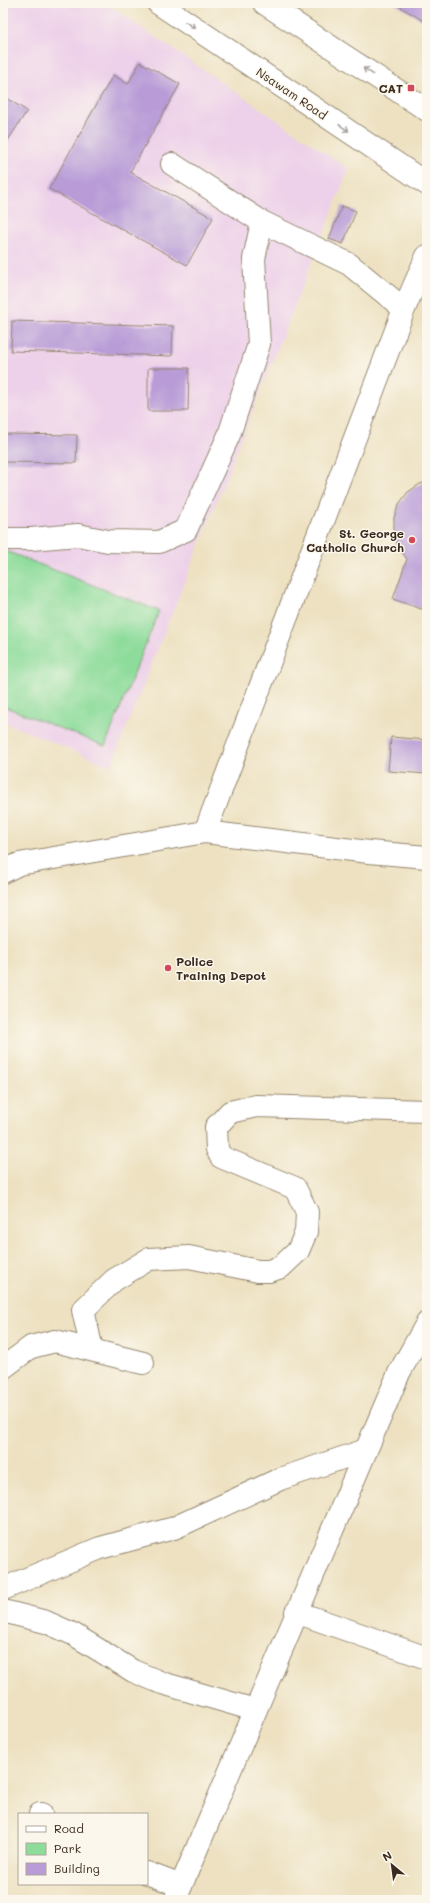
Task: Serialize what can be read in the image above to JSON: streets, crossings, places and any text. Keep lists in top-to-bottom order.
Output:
{
  "streets": {
    "main road": ["Nsawam Road"]
  },
  "places": {
    "transit": ["CAT"],
    "other": ["St. George Catholic Church", "Police Training Depot"]
  },
  "legend": ["Road", "Park", "Building"],
  "north": "top left"
}
